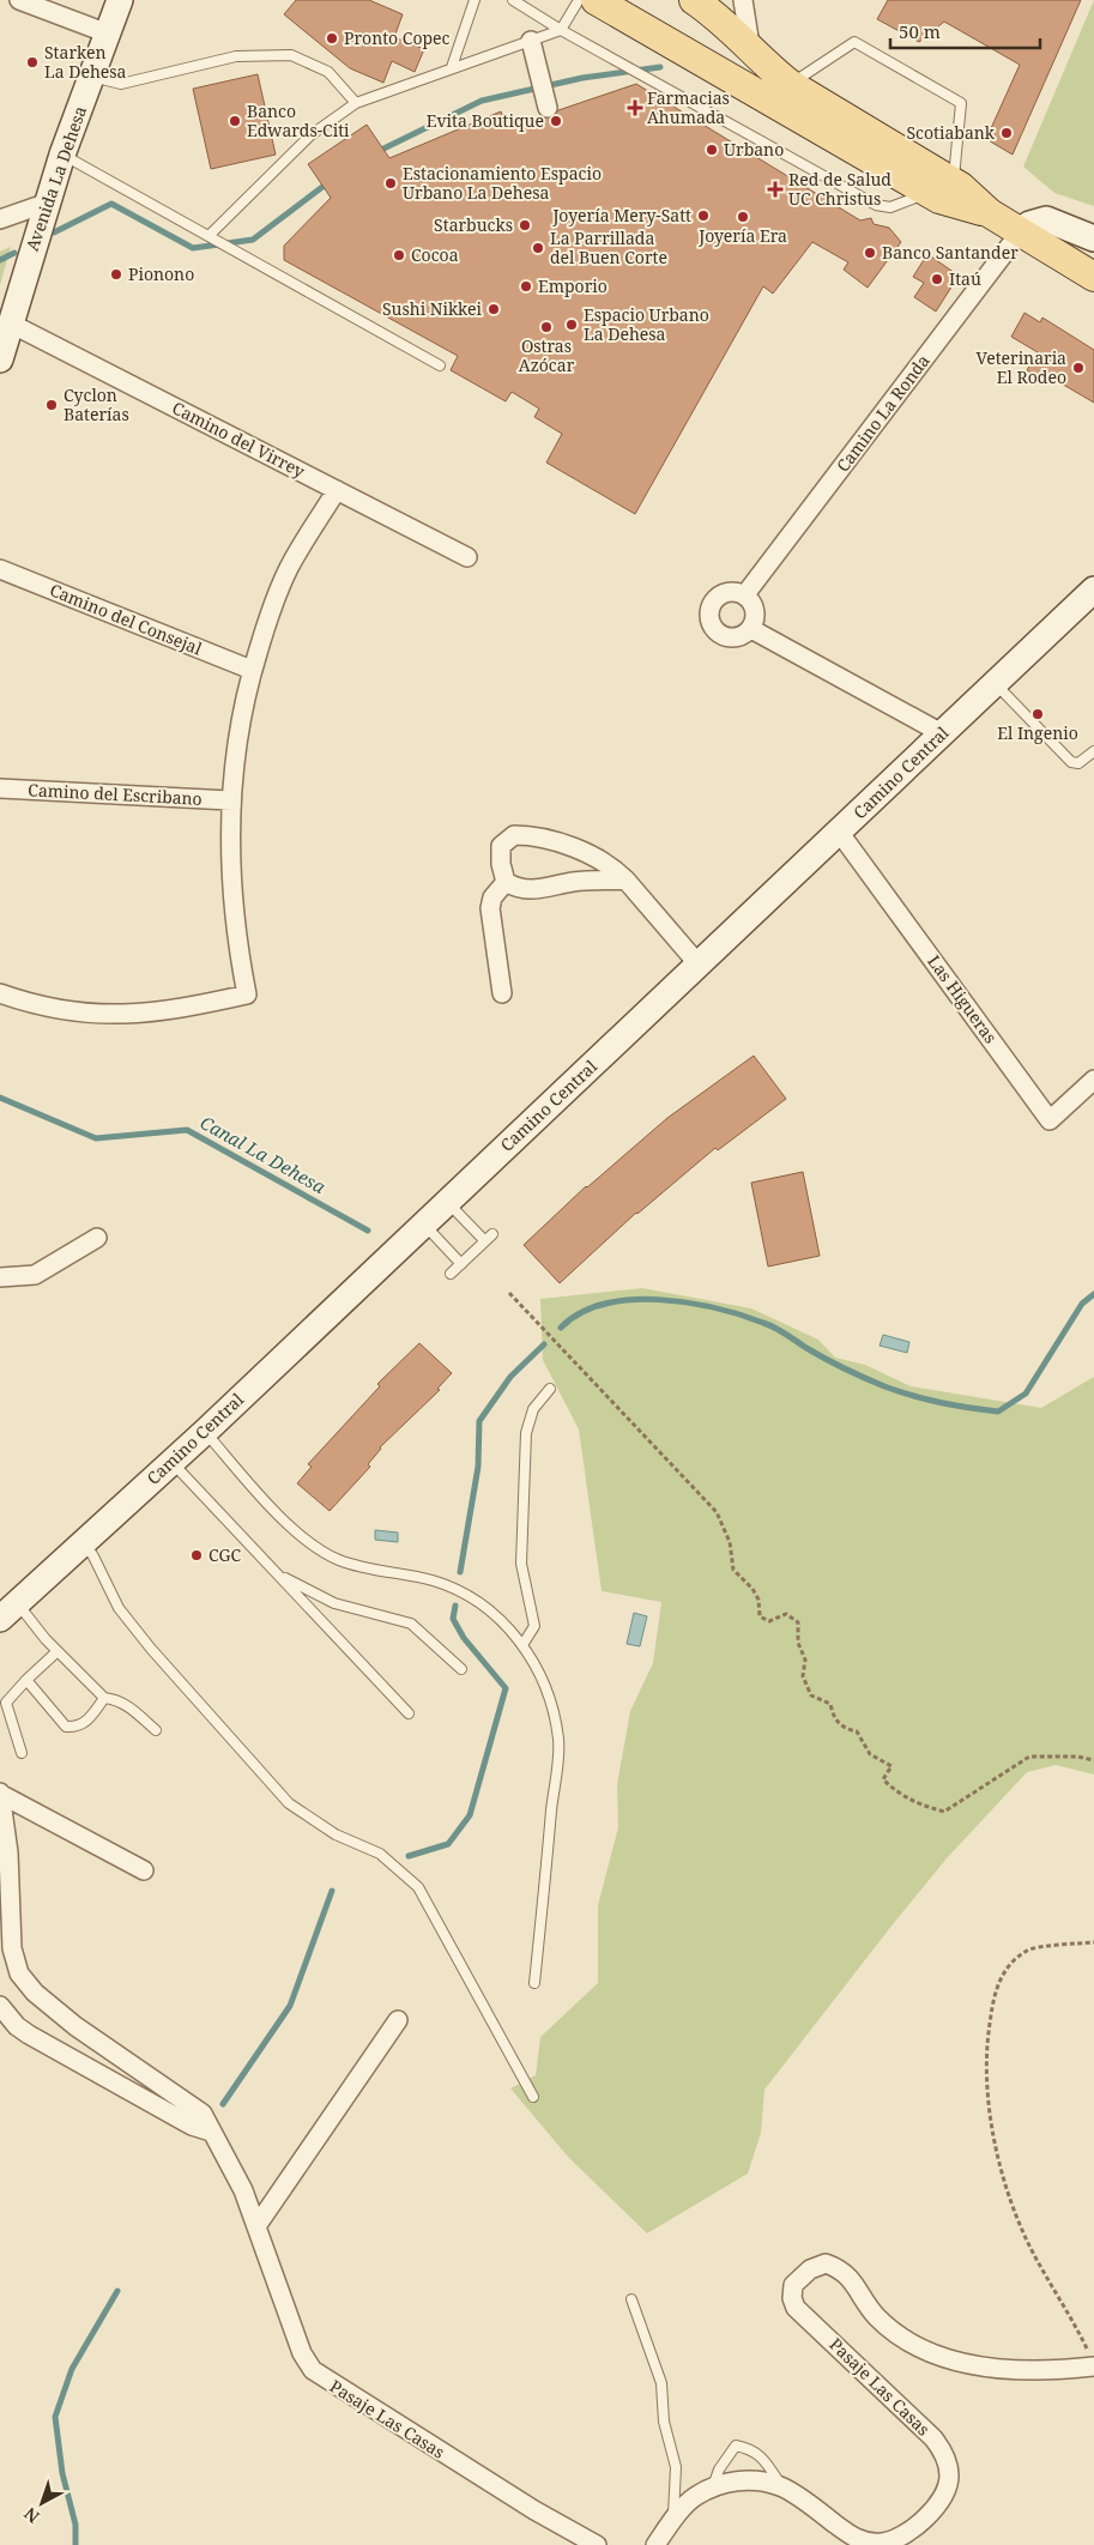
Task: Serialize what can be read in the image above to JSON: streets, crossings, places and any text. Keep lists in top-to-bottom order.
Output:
{
  "streets": {
    "main road": ["Avenida La Dehesa", "Camino Central"],
    "street": [
      "Camino La Ronda",
      "Camino del Virrey",
      "Camino del Consejal",
      "Camino del Escribano",
      "Las Higueras",
      "Pasaje Las Casas"
    ]
  },
  "crossings": [
    ["Avenida La Dehesa", "Camino del Virrey"],
    ["Camino Central", "Las Higueras"]
  ],
  "water": ["Canal La Dehesa"],
  "places": {
    "other": [
      "Pronto Copec",
      "Starken La Dehesa",
      "Banco Edwards-Citi",
      "Evita Boutique",
      "Scotiabank",
      "Urbano",
      "Estacionamiento Espacio Urbano La Dehesa",
      "Joyería Mery-Satt",
      "Joyería Era",
      "Starbucks",
      "La Parrillada del Buen Corte",
      "Banco Santander",
      "Cocoa",
      "Pionono",
      "Itaú",
      "Emporio",
      "Sushi Nikkei",
      "Espacio Urbano La Dehesa",
      "Ostras Azócar",
      "Veterinaria El Rodeo",
      "Cyclon Baterías",
      "El Ingenio",
      "CGC"
    ],
    "health": ["Farmacias Ahumada", "Red de Salud UC Christus"]
  },
  "scale_bar": "50 m",
  "north": "bottom left"
}
